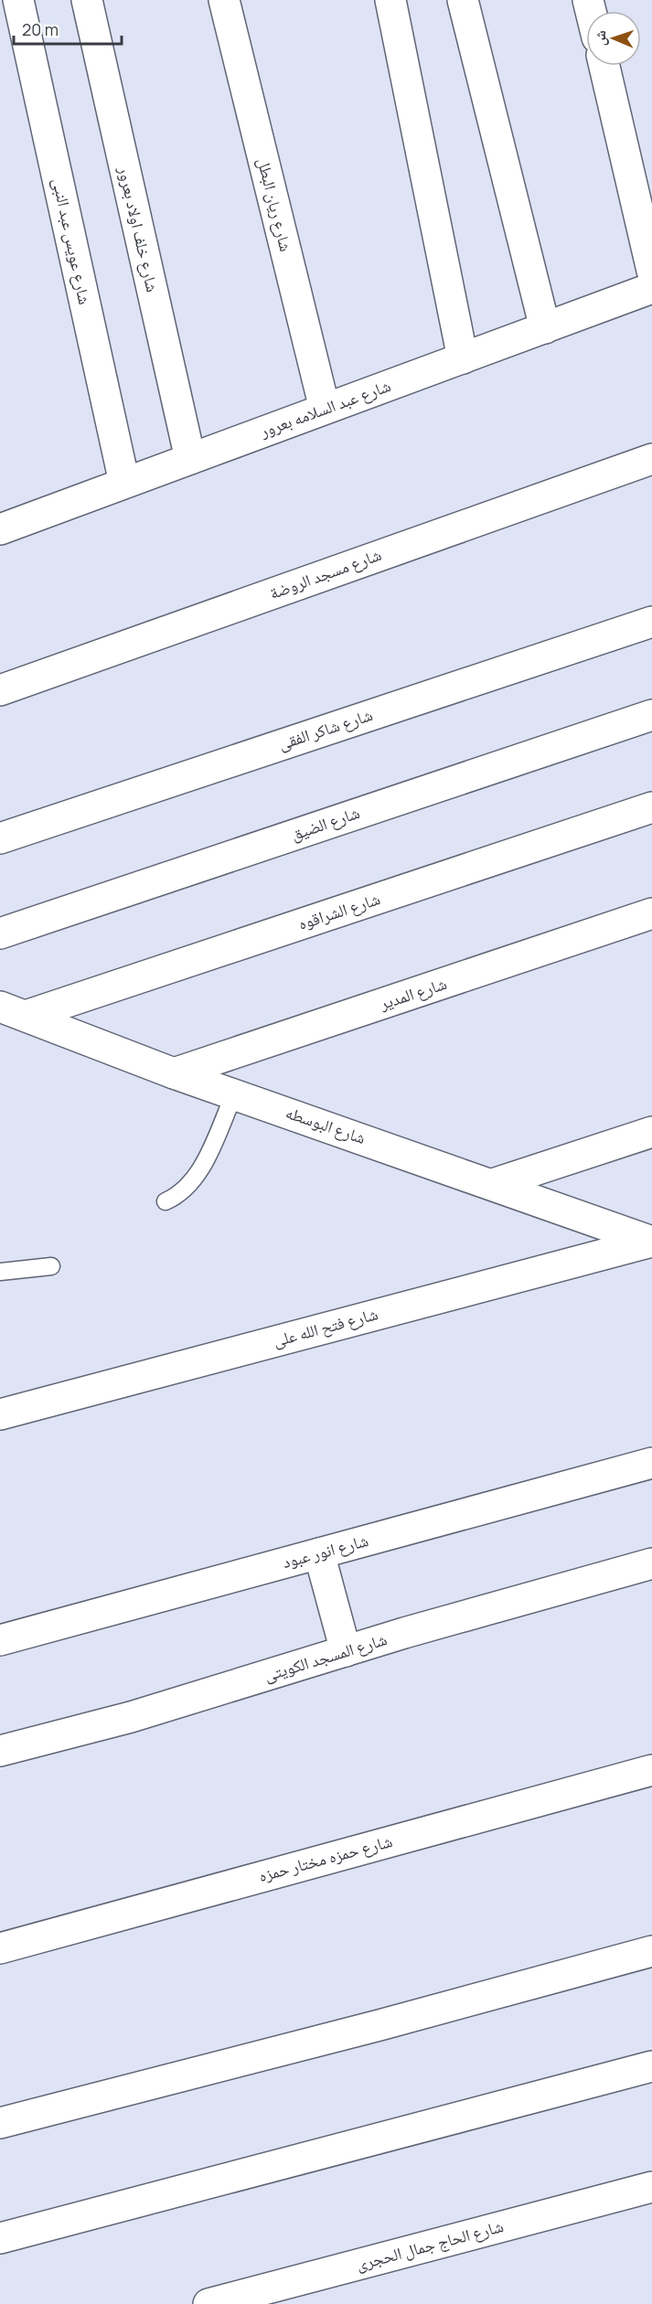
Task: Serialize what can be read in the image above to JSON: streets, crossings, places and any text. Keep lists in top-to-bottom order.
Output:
{
  "streets": {
    "street": [
      "شارع ريان البطل",
      "شارع خلف اولاد بعرور",
      "شارع عويس عبد النبى",
      "شارع عبد السلامه بعرور",
      "شارع مسجد الروضة",
      "شارع شاكر الفقى",
      "شارع الضيق",
      "شارع الشراقوه",
      "شارع المدير",
      "شارع البوسطه",
      "شارع فتح الله على",
      "شارع انور عبود",
      "شارع المسجد الكويتى",
      "شارع حمزه مختار حمزه",
      "شارع الحاج جمال الحجرى"
    ]
  },
  "crossings": [
    ["شارع ريان البطل", "شارع عبد السلامه بعرور"],
    ["شارع خلف اولاد بعرور", "شارع عبد السلامه بعرور"],
    ["شارع عويس عبد النبى", "شارع عبد السلامه بعرور"],
    ["شارع الشراقوه", "شارع البوسطه"],
    ["شارع المدير", "شارع البوسطه"],
    ["شارع البوسطه", "شارع فتح الله على"]
  ],
  "scale_bar": "20 m",
  "north": "left"
}
